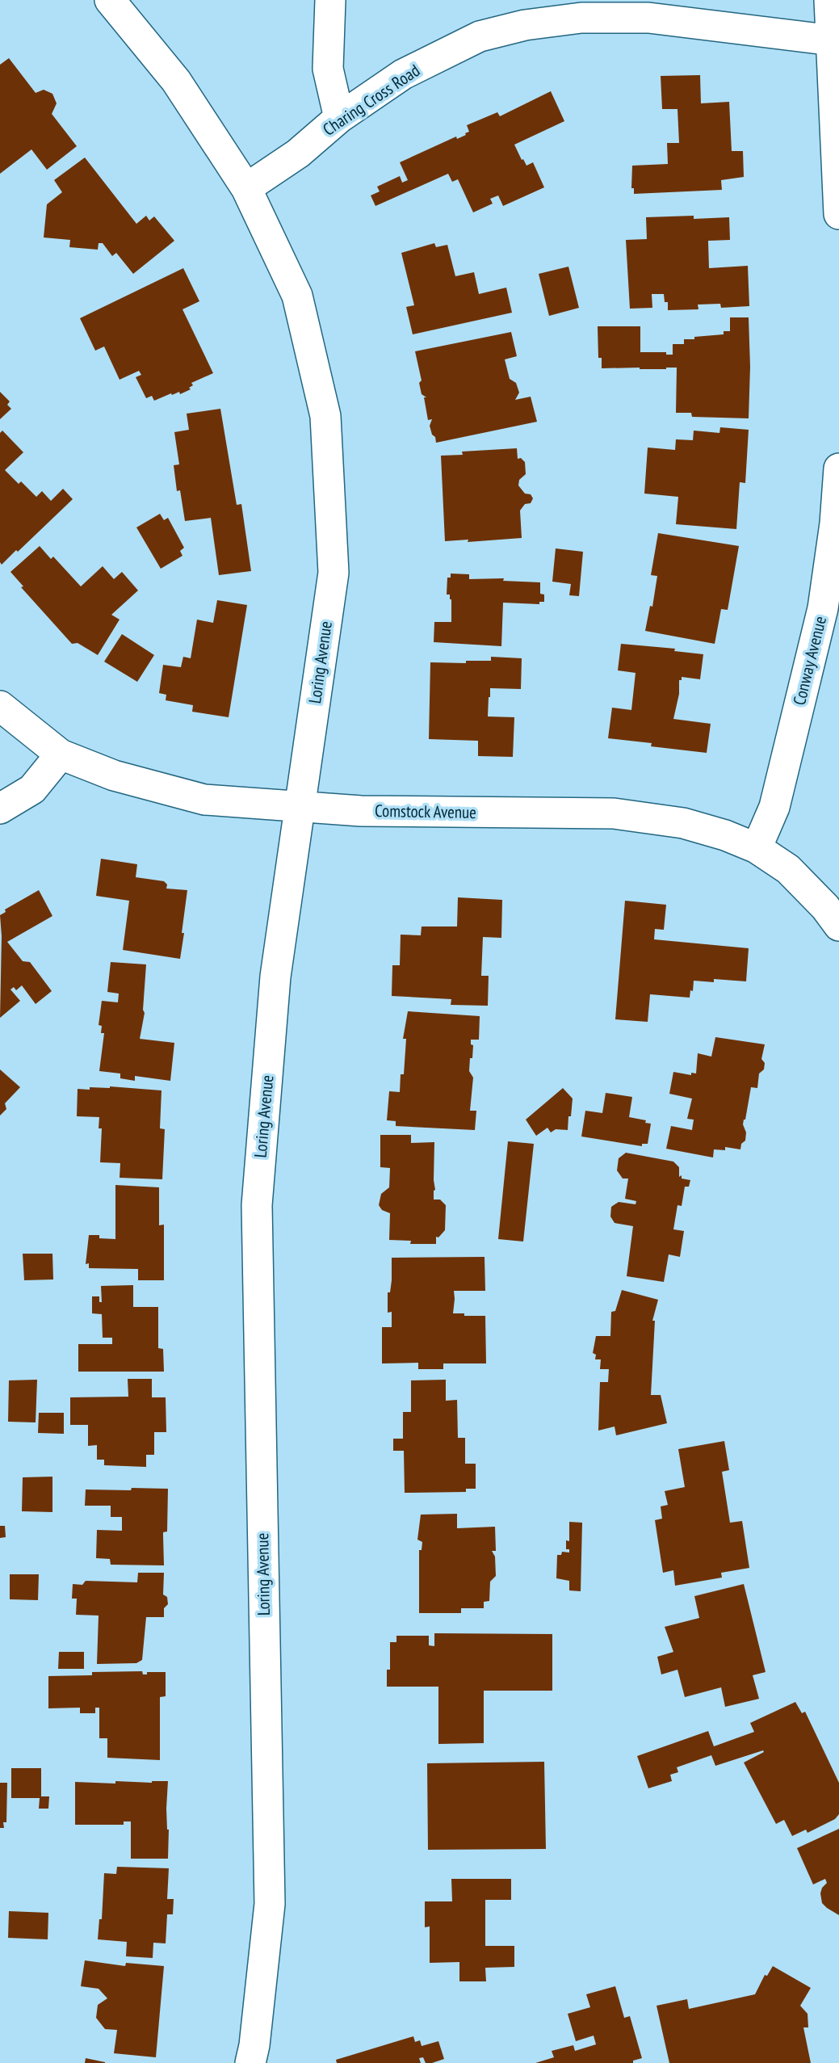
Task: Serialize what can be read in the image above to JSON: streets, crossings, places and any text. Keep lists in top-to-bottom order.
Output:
{
  "streets": {
    "street": [
      "Charing Cross Road",
      "Conway Avenue",
      "Loring Avenue",
      "Comstock Avenue"
    ]
  },
  "crossings": [
    ["Charing Cross Road", "Loring Avenue"],
    ["Conway Avenue", "Comstock Avenue"],
    ["Loring Avenue", "Comstock Avenue"]
  ]
}
